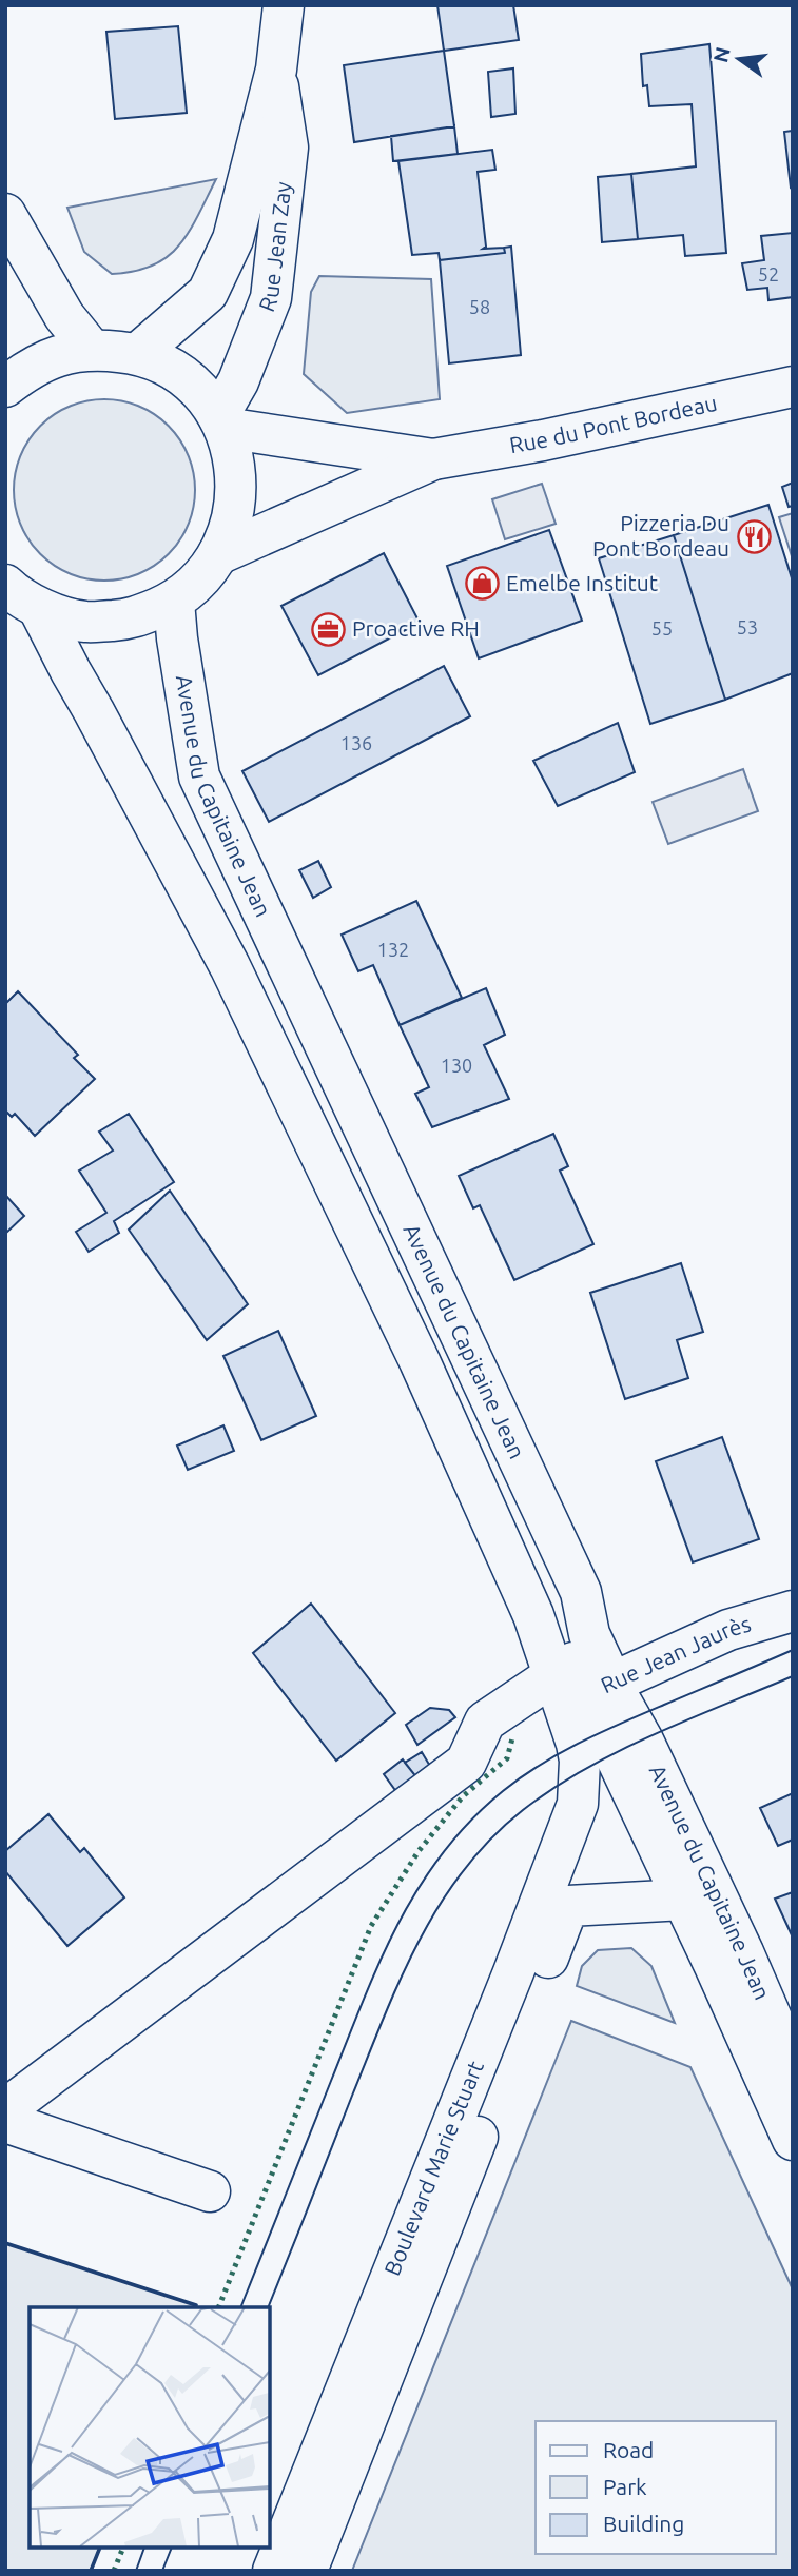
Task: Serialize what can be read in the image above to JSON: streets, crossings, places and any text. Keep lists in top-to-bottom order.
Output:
{
  "streets": {
    "main road": [
      "Rue Jean Zay",
      "Rue du Pont Bordeau",
      "Avenue du Capitaine Jean",
      "Rue Jean Jaurès",
      "Boulevard Marie Stuart"
    ]
  },
  "crossings": [
    ["Rue Jean Zay", "Rue du Pont Bordeau"],
    ["Avenue du Capitaine Jean", "Rue Jean Jaurès"],
    ["Avenue du Capitaine Jean", "Boulevard Marie Stuart"]
  ],
  "places": {
    "restaurant": ["Pizzeria Du Pont Bordeau"],
    "shop": ["Emelbe Institut"],
    "office": ["Proactive RH"]
  },
  "house_numbers": [
    "52",
    "58",
    "53",
    "55",
    "136",
    "132",
    "130"
  ],
  "legend": ["Road", "Park", "Building"],
  "north": "left"
}
